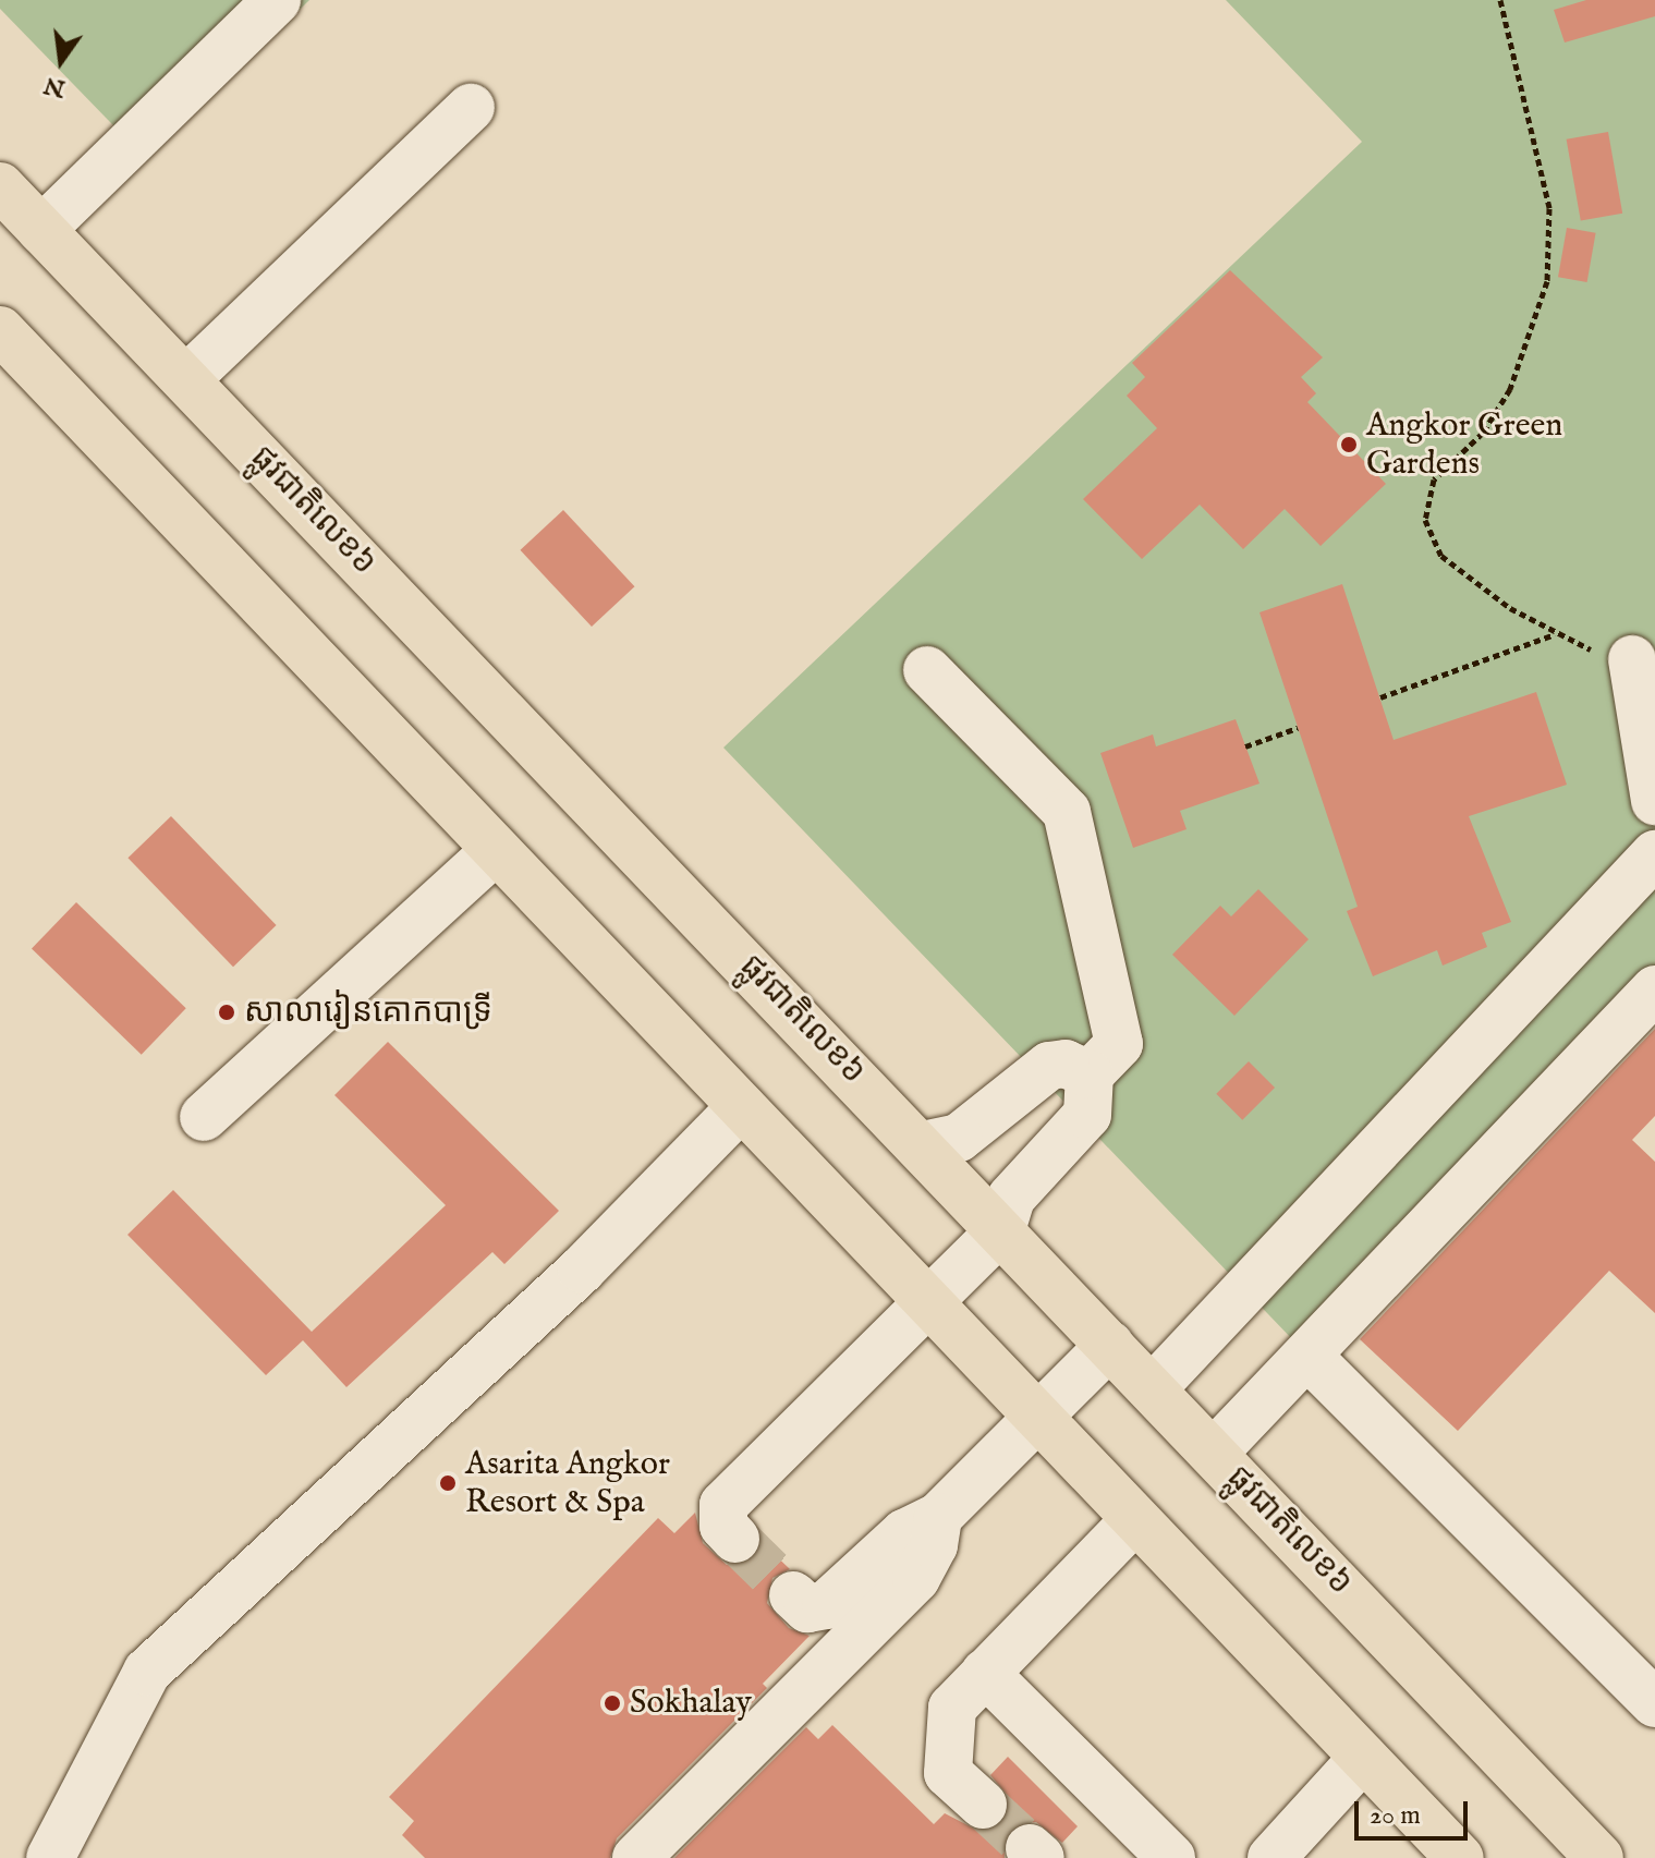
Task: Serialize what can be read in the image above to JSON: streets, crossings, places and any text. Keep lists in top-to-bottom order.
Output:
{
  "streets": {
    "highway": ["ផ្លូវជាតិលេខ៦"]
  },
  "places": [
    "Angkor Green Gardens",
    "សាលារៀនគោកបាទ្រី",
    "Asarita Angkor Resort & Spa",
    "Sokhalay"
  ],
  "scale_bar": "20 m",
  "north": "bottom"
}
